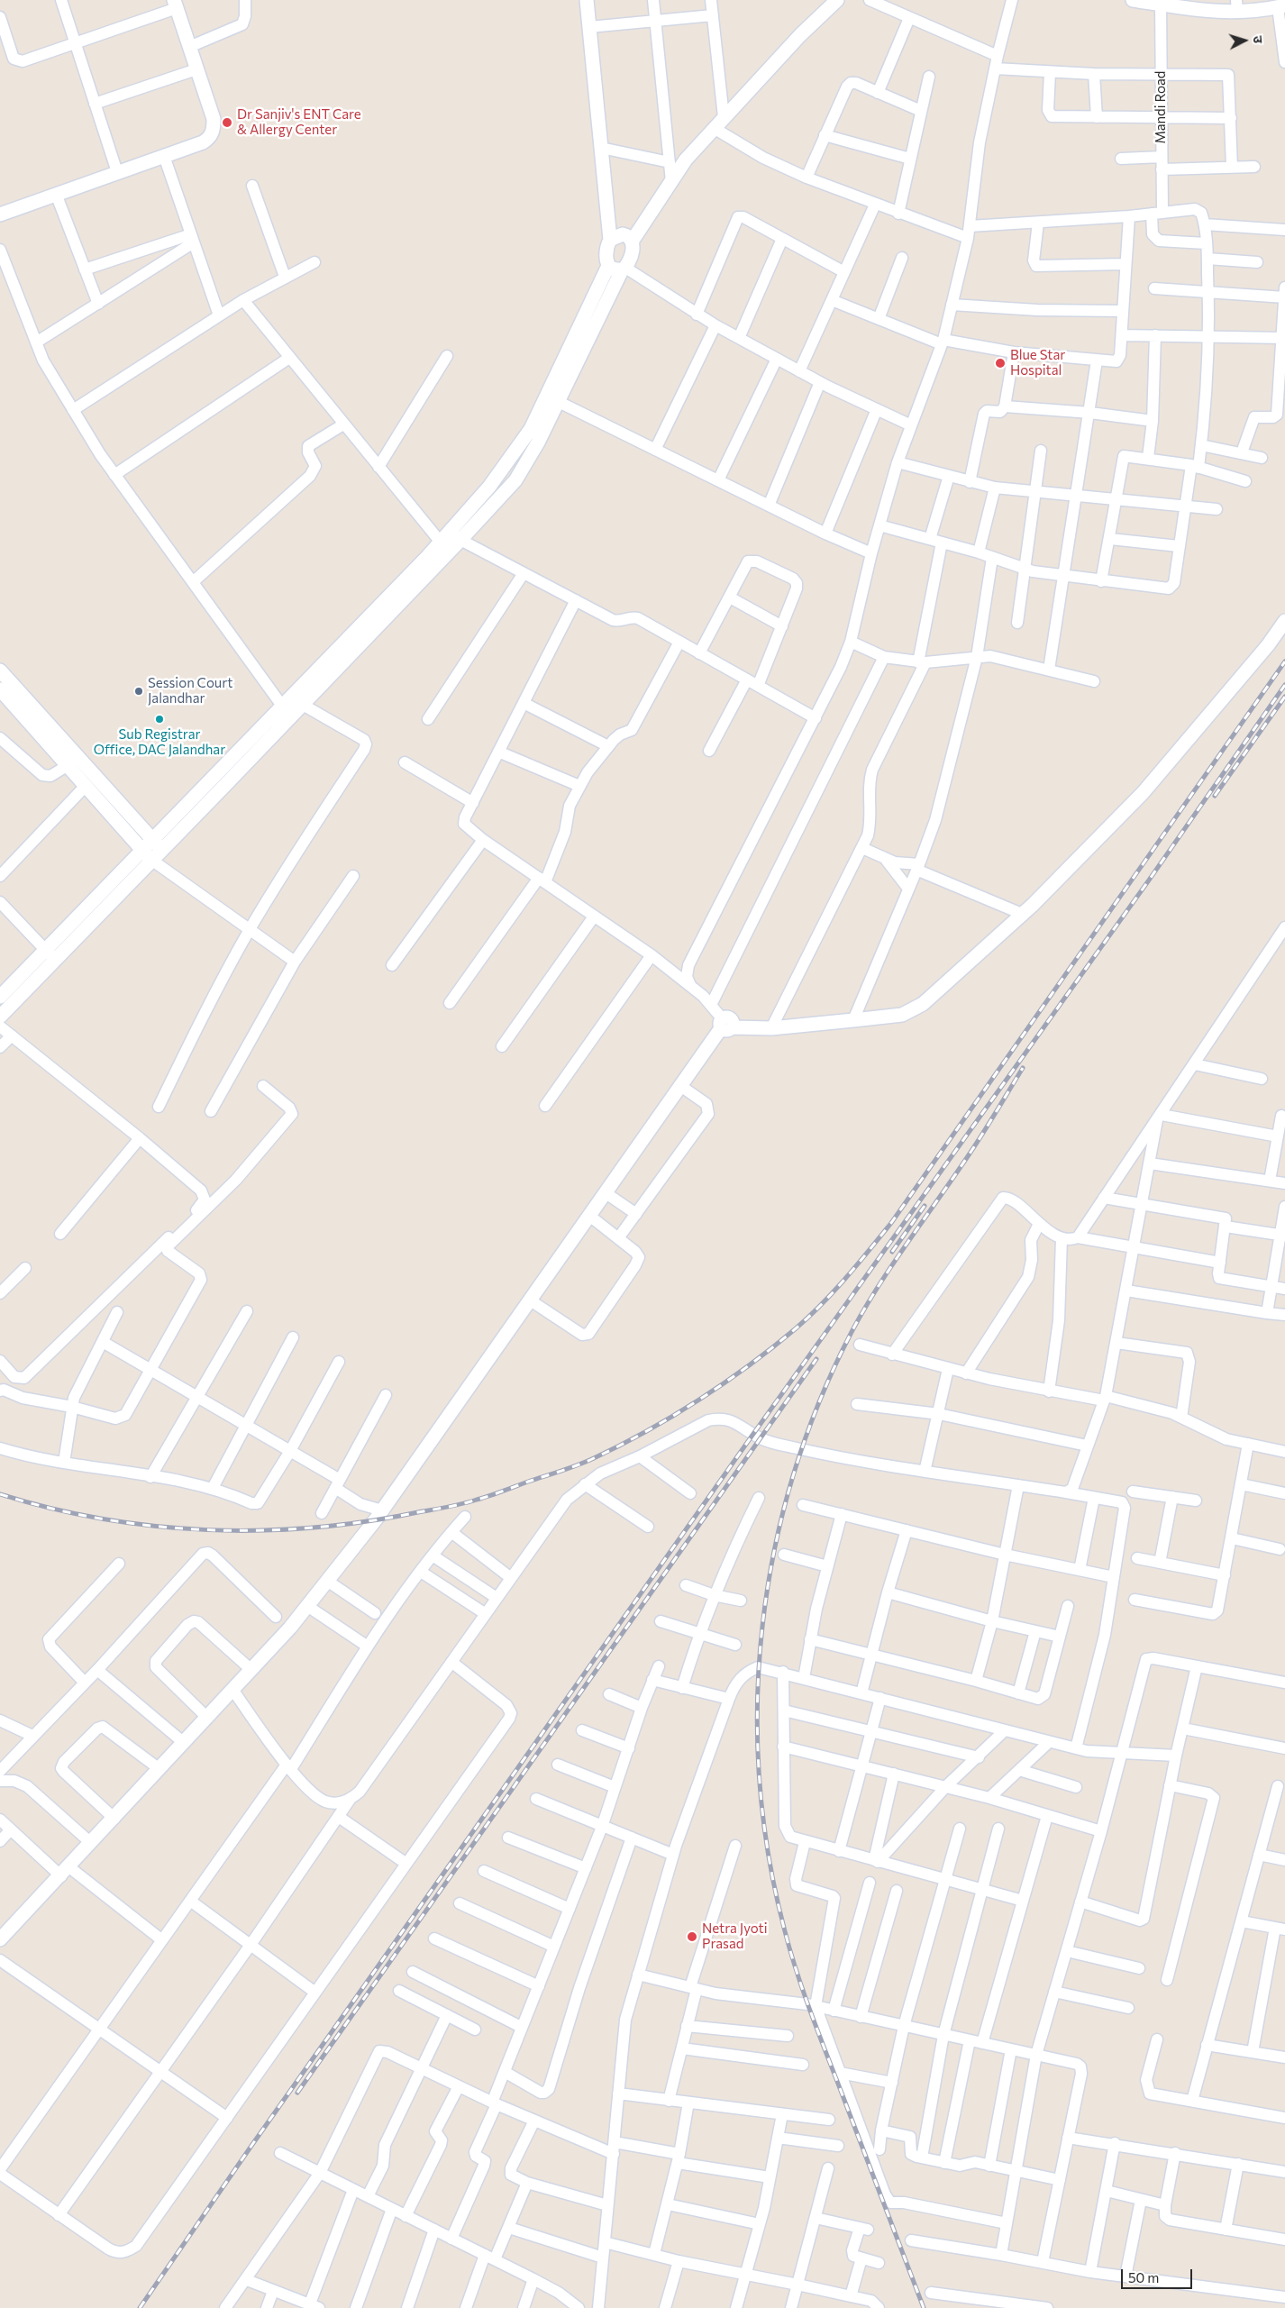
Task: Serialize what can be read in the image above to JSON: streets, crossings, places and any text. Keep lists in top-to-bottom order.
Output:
{
  "streets": {
    "street": ["Mandi Road"]
  },
  "places": [
    "Dr Sanjiv's ENT Care & Allergy Center",
    "Blue Star Hospital",
    "Session Court Jalandhar",
    "Sub Registrar Office, DAC Jalandhar",
    "Netra Jyoti Prasad"
  ],
  "scale_bar": "50 m",
  "north": "right"
}
